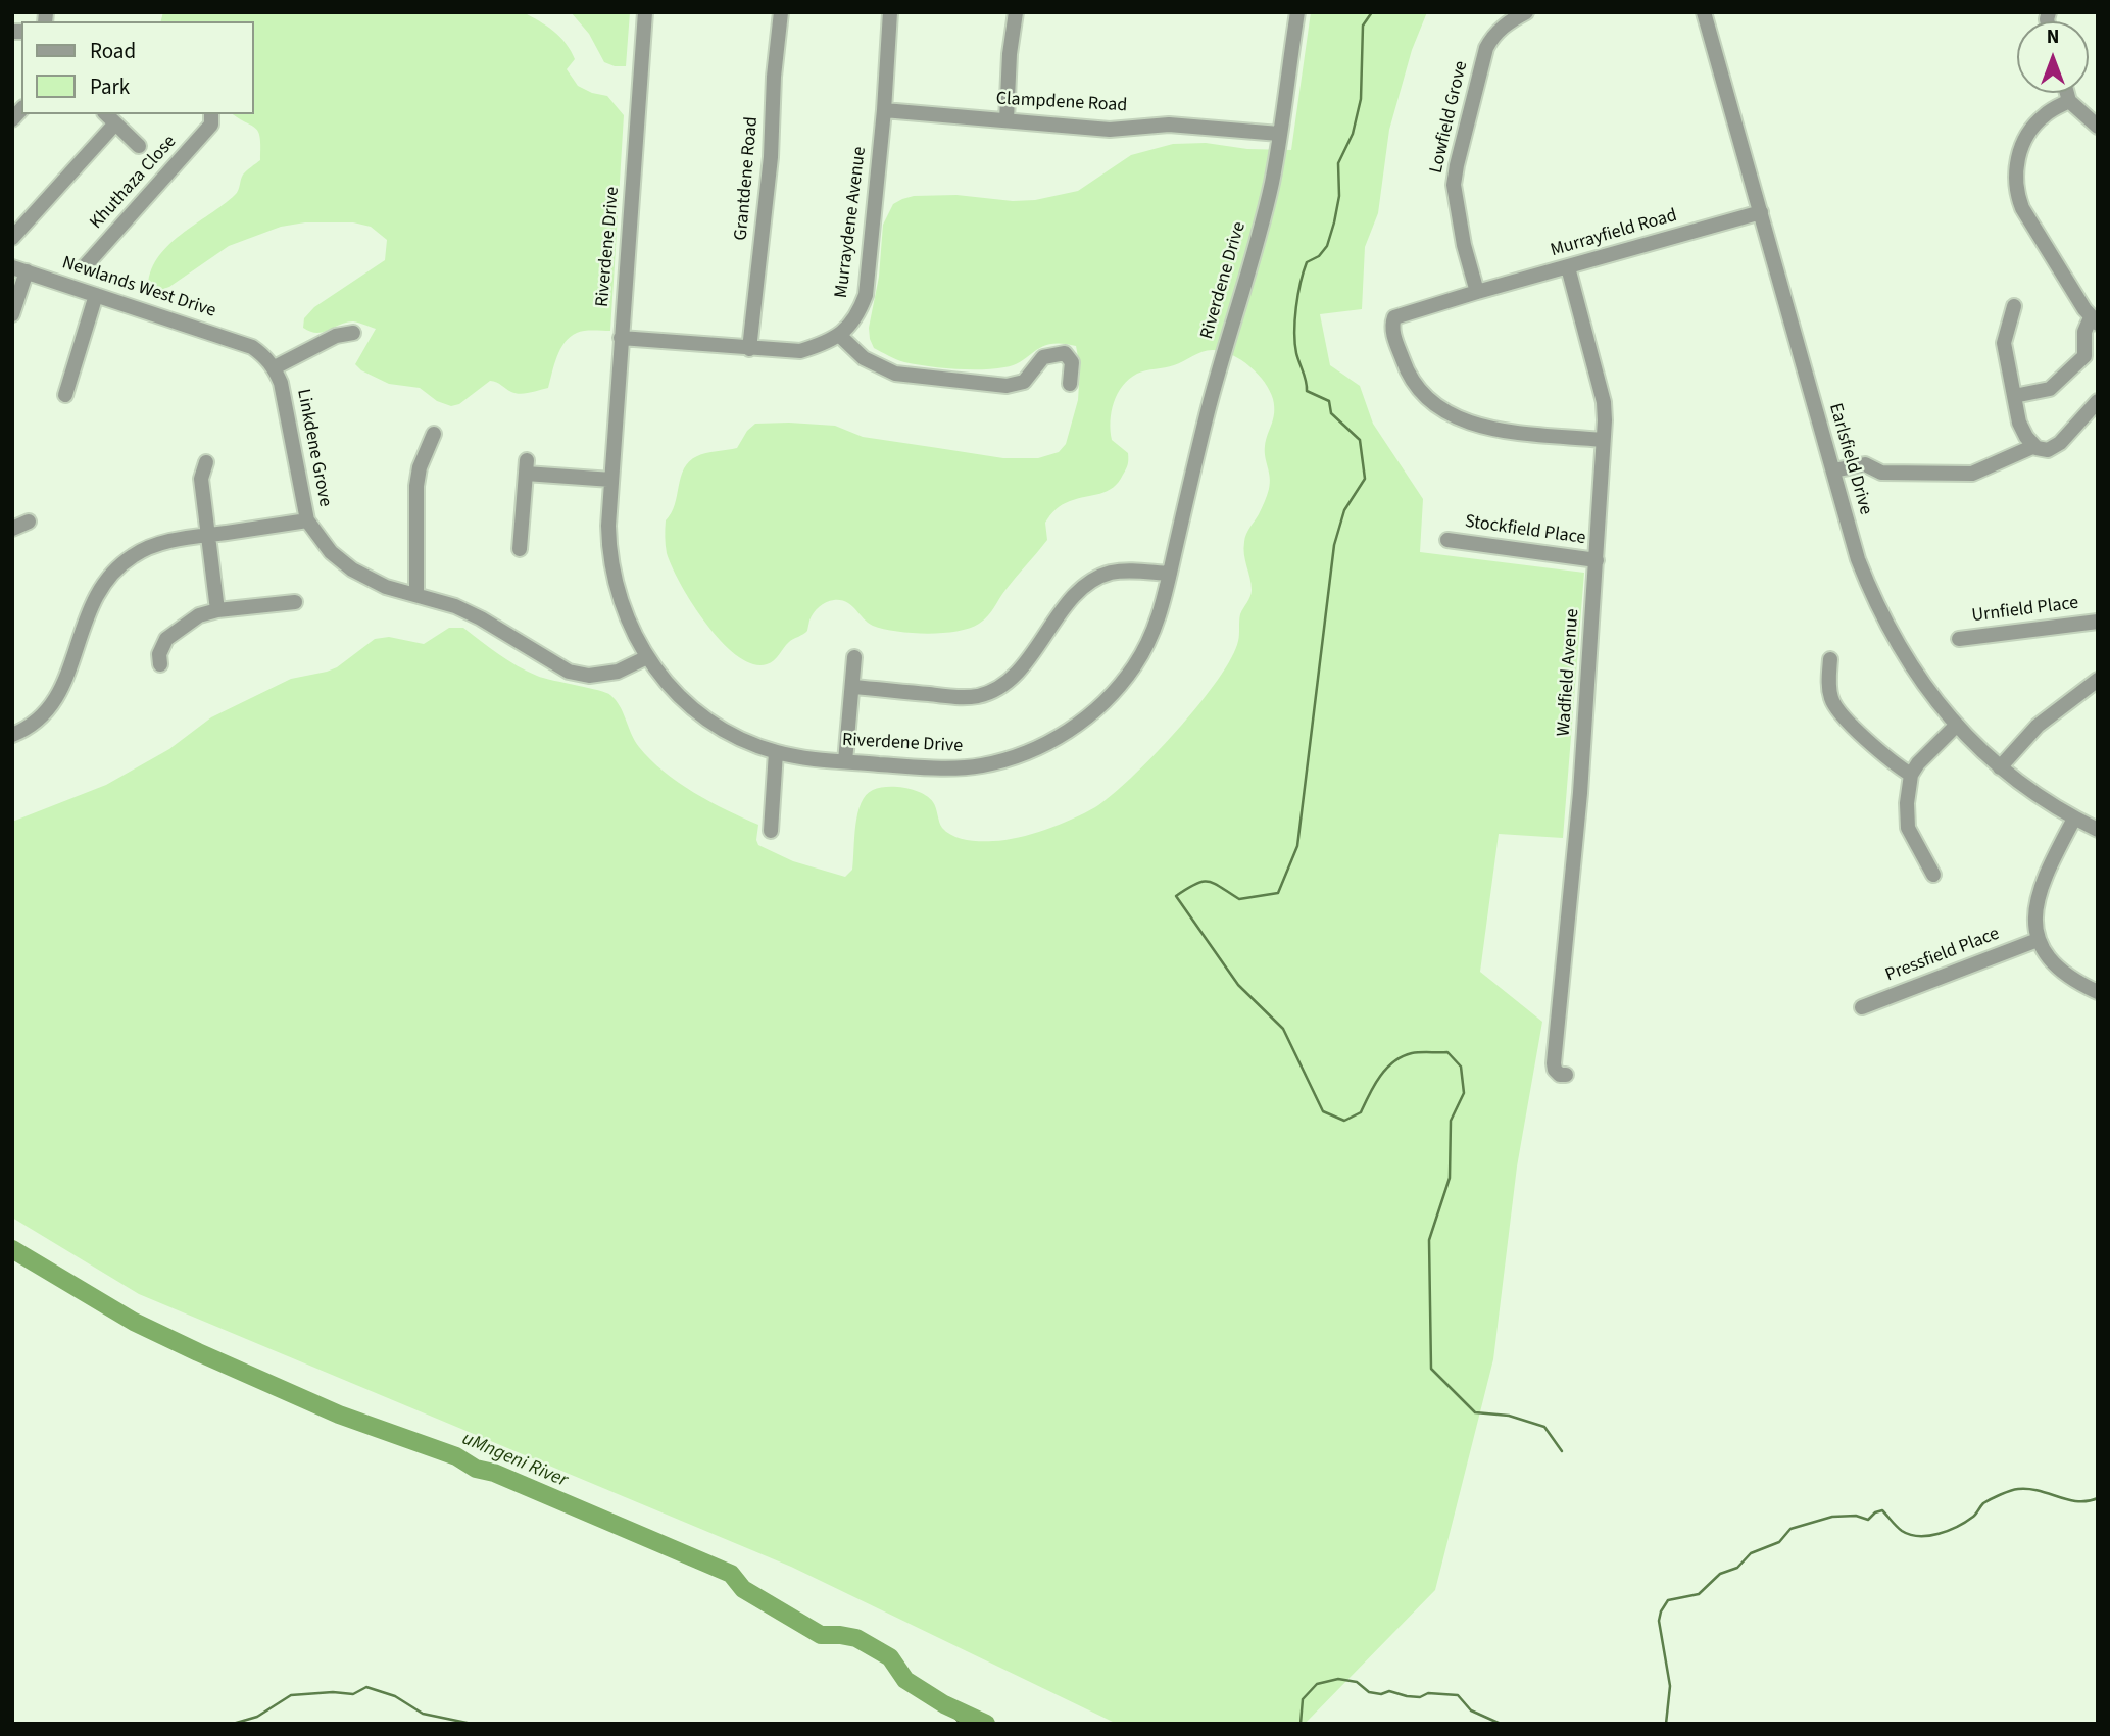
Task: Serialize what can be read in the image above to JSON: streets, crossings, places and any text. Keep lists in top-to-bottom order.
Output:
{
  "streets": {
    "street": [
      "Clampdene Road",
      "Lowfield Grove",
      "Grantdene Road",
      "Khuthaza Close",
      "Murraydene Avenue",
      "Murrayfield Road",
      "Riverdene Drive",
      "Newlands West Drive",
      "Linkdene Grove",
      "Earlsfield Drive",
      "Stockfield Place",
      "Urnfield Place",
      "Wadfield Avenue",
      "Pressfield Place"
    ]
  },
  "crossings": [
    ["Clampdene Road", "Murraydene Avenue"],
    ["Clampdene Road", "Riverdene Drive"],
    ["Lowfield Grove", "Murrayfield Road"],
    ["Murrayfield Road", "Earlsfield Drive"],
    ["Murrayfield Road", "Wadfield Avenue"],
    ["Riverdene Drive", "Linkdene Grove"],
    ["Newlands West Drive", "Linkdene Grove"],
    ["Stockfield Place", "Wadfield Avenue"]
  ],
  "water": ["uMngeni River"],
  "legend": ["Road", "Park"],
  "north": "top"
}
